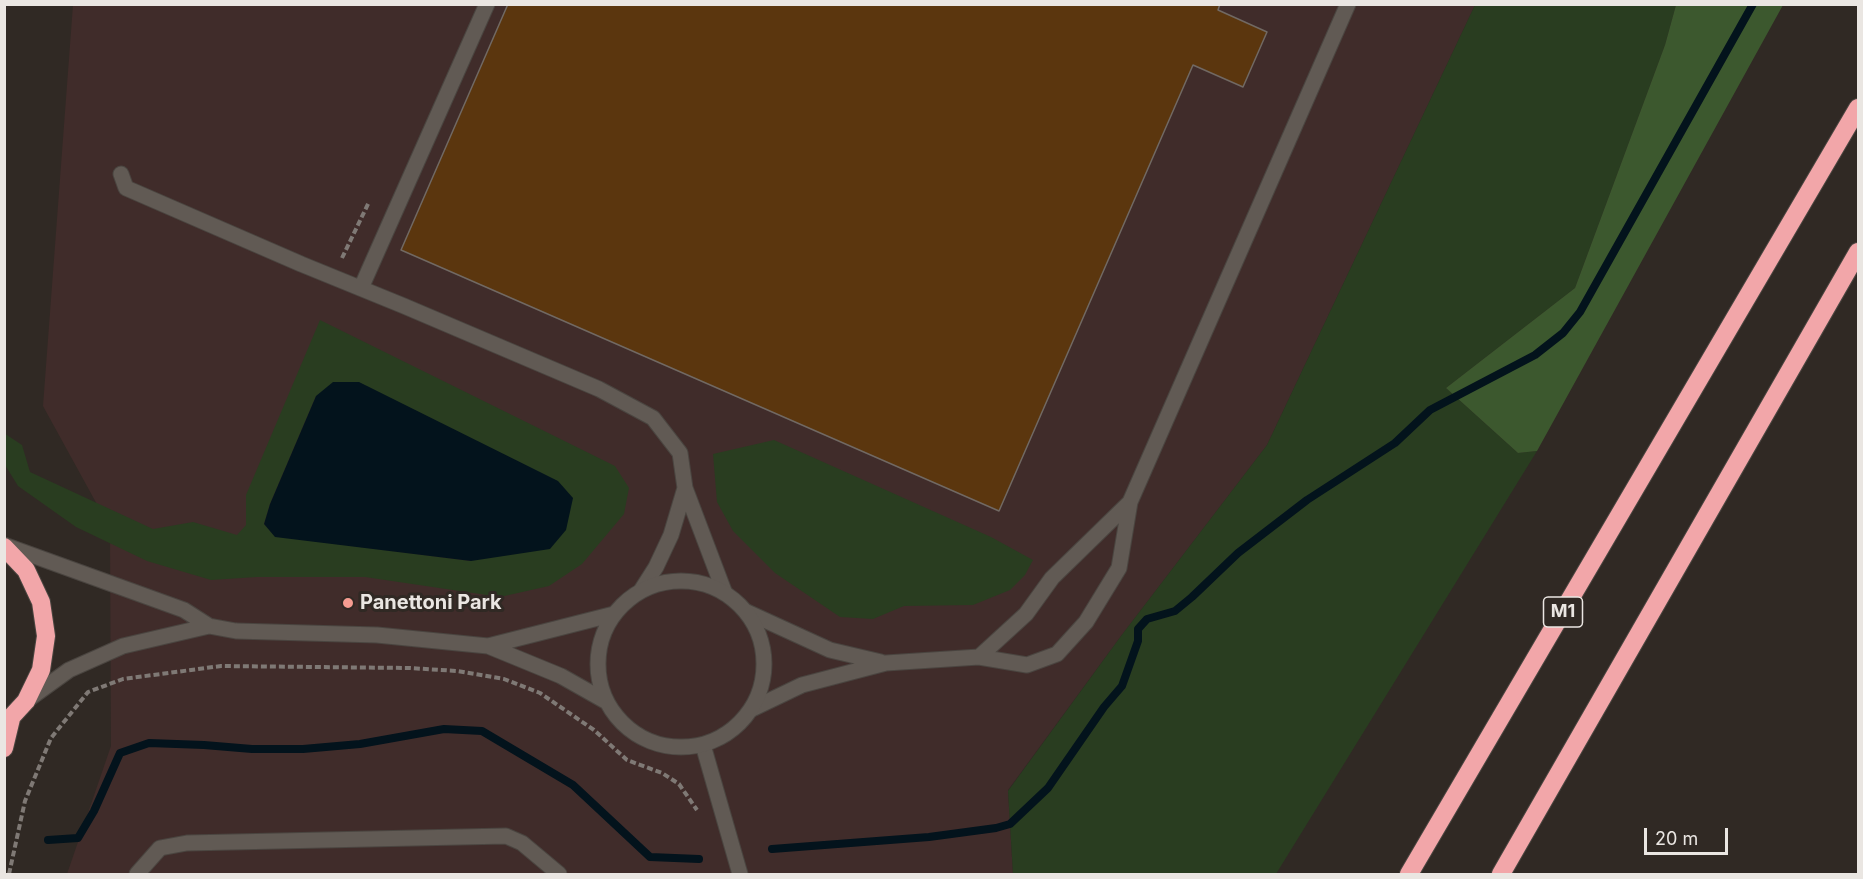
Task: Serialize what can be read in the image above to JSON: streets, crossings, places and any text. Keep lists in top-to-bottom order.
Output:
{
  "streets": {
    "highway": ["M1"]
  },
  "places": ["Panettoni Park"],
  "scale_bar": "20 m"
}
